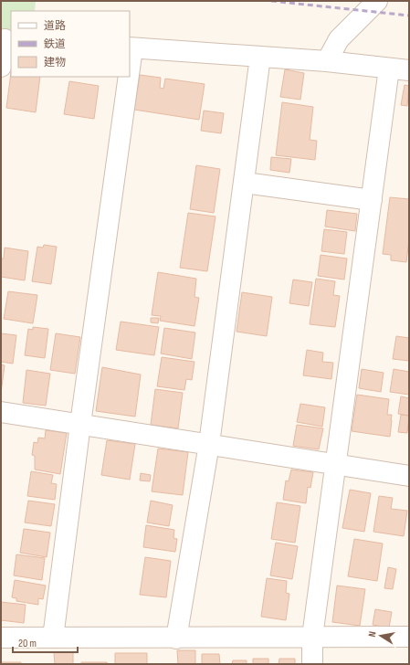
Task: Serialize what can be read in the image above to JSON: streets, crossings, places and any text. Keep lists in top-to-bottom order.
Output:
{
  "legend": ["道路", "鉄道", "建物"],
  "scale_bar": "20 m",
  "north": "left"
}
